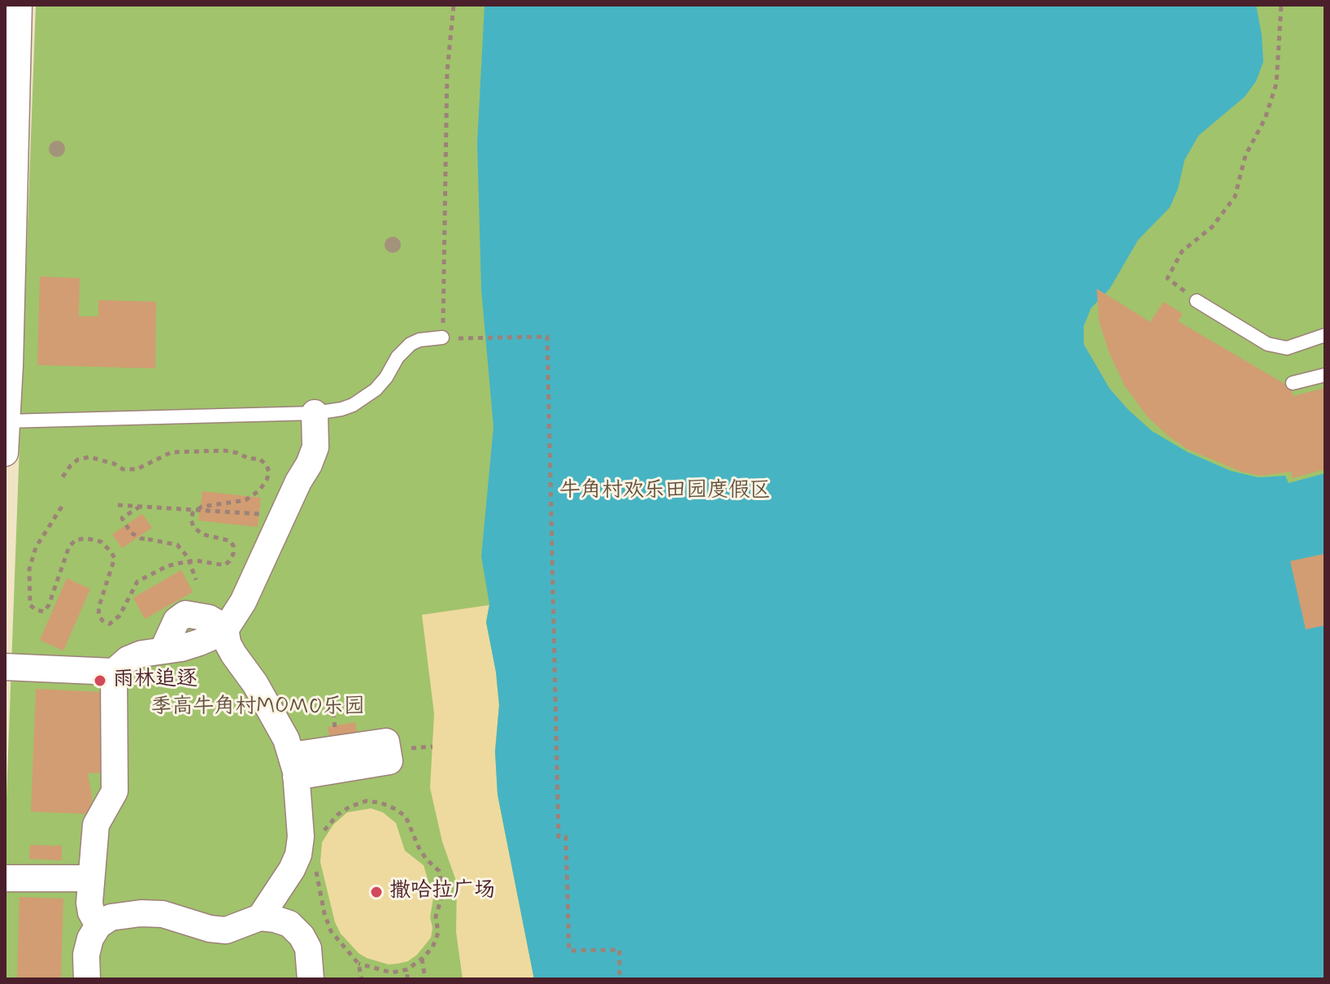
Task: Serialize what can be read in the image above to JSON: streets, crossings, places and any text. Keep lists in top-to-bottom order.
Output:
{
  "parks": ["牛角村欢乐田园度假区", "季高牛角村MOMO乐园"],
  "places": ["雨林追逐", "撒哈拉广场"]
}
